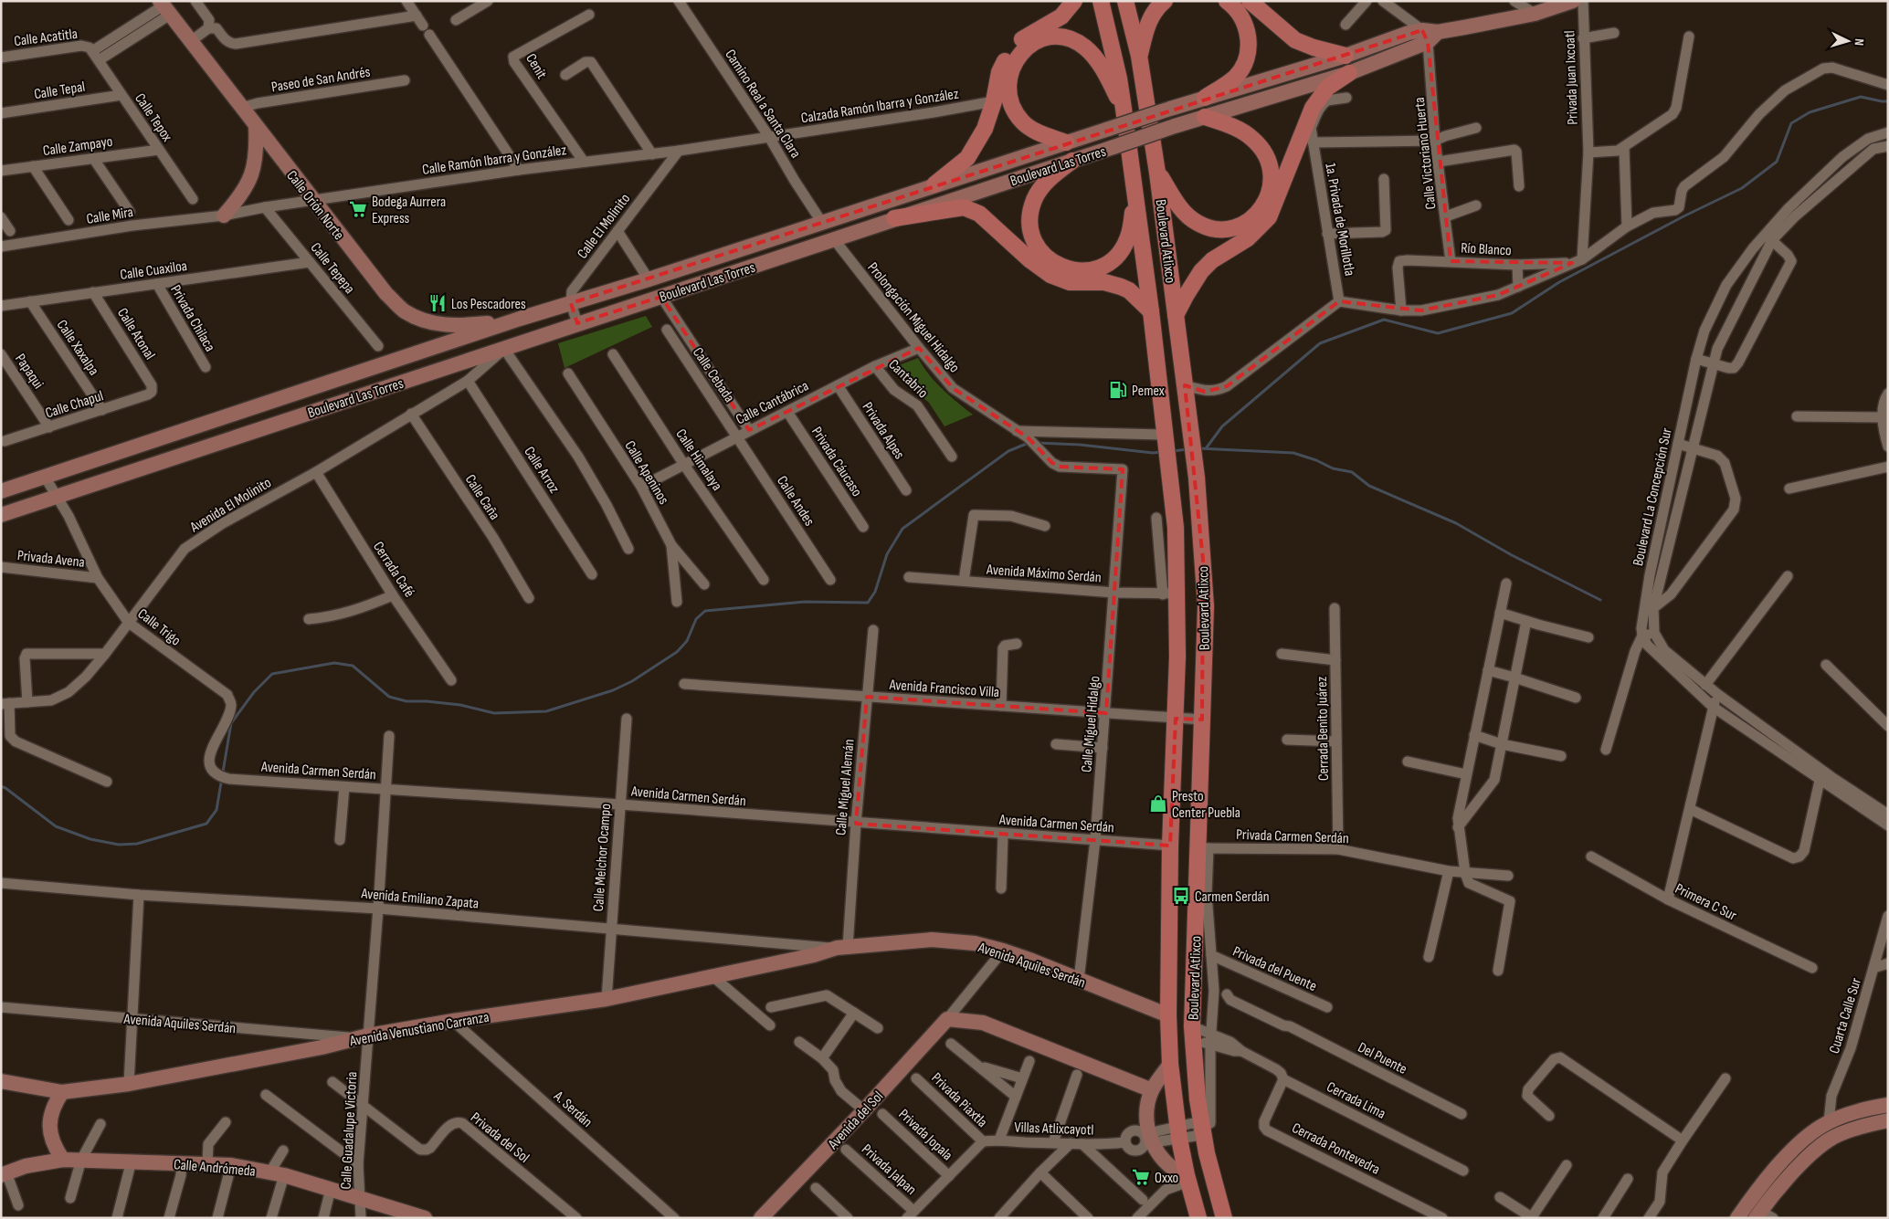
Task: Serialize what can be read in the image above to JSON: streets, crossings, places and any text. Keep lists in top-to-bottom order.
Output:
{
  "streets": {
    "main road": [
      "Boulevard Las Torres",
      "Calle Orión Norte",
      "Boulevard Atlixco",
      "Avenida Aquiles Serdán",
      "Avenida Venustiano Carranza",
      "Avenida del Sol",
      "Calle Andrómeda"
    ],
    "street": [
      "Calle Acatitla",
      "Cenit",
      "Privada Juan Ixcoatl",
      "Paseo de San Andrés",
      "Calle Tepal",
      "Camino Real a Santa Clara",
      "Calzada Ramón Ibarra y González",
      "Calle Tepox",
      "Calle Zampayo",
      "Calle Victoriano Huerta",
      "Calle Ramón Ibarra y González",
      "Calle Mira",
      "1a. Privada de Morillotla",
      "Calle El Molinito",
      "Río Blanco",
      "Calle Tepepa",
      "Calle Cuaxiloa",
      "Prolongación Miguel Hidalgo",
      "Privada Chilaca",
      "Calle Atonal",
      "Calle Xaxalpa",
      "Papaqui",
      "Calle Cebada",
      "Cantabrio",
      "Calle Cantábrica",
      "Calle Chapul",
      "Privada Alpes",
      "Calle Himalaya",
      "Privada Cáucaso",
      "Calle Arroz",
      "Calle Apeninos",
      "Calle Caña",
      "Boulevard La Concepción Sur",
      "Calle Andes",
      "Avenida El Molinito",
      "Privada Avena",
      "Cerrada Café",
      "Avenida Máximo Serdán",
      "Calle Trigo",
      "Avenida Francisco Villa",
      "Calle Miguel Hidalgo",
      "Cerrada Benito Juárez",
      "Avenida Carmen Serdán",
      "Calle Miguel Alemán",
      "Privada Carmen Serdán",
      "Calle Melchor Ocampo",
      "Avenida Emiliano Zapata",
      "Primera C Sur",
      "Privada del Puente",
      "Cuarta Calle Sur",
      "Del Puente",
      "Privada Piaxtla",
      "Cerrada Lima",
      "A. Serdán",
      "Villas Atlixcayotl",
      "Calle Guadalupe Victoria",
      "Privada Jopala",
      "Privada del Sol",
      "Cerrada Pontevedra",
      "Privada Jalpan"
    ]
  },
  "crossings": [
    ["Calle Acatitla", "Calle Tepox"],
    ["Cenit", "Calle Ramón Ibarra y González"],
    ["Paseo de San Andrés", "Calle Orión Norte"],
    ["Calle Tepal", "Calle Tepox"],
    ["Camino Real a Santa Clara", "Calzada Ramón Ibarra y González"],
    ["Camino Real a Santa Clara", "Calle Ramón Ibarra y González"],
    ["Camino Real a Santa Clara", "Boulevard Las Torres"],
    ["Calzada Ramón Ibarra y González", "Calle Ramón Ibarra y González"],
    ["Calle Tepox", "Calle Zampayo"],
    ["Calle Victoriano Huerta", "Boulevard Las Torres"],
    ["Calle Victoriano Huerta", "Río Blanco"],
    ["Calle Ramón Ibarra y González", "Calle Orión Norte"],
    ["Calle Ramón Ibarra y González", "Calle Mira"],
    ["Calle Ramón Ibarra y González", "Calle El Molinito"],
    ["Calle Ramón Ibarra y González", "Calle Tepepa"],
    ["Boulevard Las Torres", "Calle Orión Norte"],
    ["Boulevard Las Torres", "Calle El Molinito"],
    ["Boulevard Las Torres", "Prolongación Miguel Hidalgo"],
    ["Boulevard Las Torres", "Avenida El Molinito"],
    ["Boulevard Las Torres", "Calle Trigo"],
    ["Boulevard Atlixco", "Avenida Máximo Serdán"],
    ["Boulevard Atlixco", "Avenida Francisco Villa"],
    ["Boulevard Atlixco", "Avenida Carmen Serdán"],
    ["Boulevard Atlixco", "Privada Carmen Serdán"],
    ["Boulevard Atlixco", "Avenida Aquiles Serdán"],
    ["Boulevard Atlixco", "Cerrada Lima"],
    ["Calle Tepepa", "Calle Cuaxiloa"],
    ["Calle Cuaxiloa", "Privada Chilaca"],
    ["Calle Cuaxiloa", "Calle Atonal"],
    ["Calle Cuaxiloa", "Calle Xaxalpa"],
    ["Prolongación Miguel Hidalgo", "Calle Cantábrica"],
    ["Prolongación Miguel Hidalgo", "Calle Miguel Hidalgo"],
    ["Calle Atonal", "Calle Chapul"],
    ["Calle Xaxalpa", "Calle Chapul"],
    ["Papaqui", "Calle Chapul"],
    ["Calle Cebada", "Calle Cantábrica"],
    ["Calle Cebada", "Calle Andes"],
    ["Cantabrio", "Calle Cantábrica"],
    ["Calle Cantábrica", "Privada Alpes"],
    ["Calle Cantábrica", "Calle Himalaya"],
    ["Calle Cantábrica", "Privada Cáucaso"],
    ["Calle Cantábrica", "Calle Apeninos"],
    ["Calle Cantábrica", "Calle Andes"],
    ["Calle Arroz", "Avenida El Molinito"],
    ["Calle Caña", "Avenida El Molinito"],
    ["Avenida El Molinito", "Cerrada Café"],
    ["Avenida El Molinito", "Calle Trigo"],
    ["Privada Avena", "Calle Trigo"],
    ["Avenida Máximo Serdán", "Calle Miguel Hidalgo"],
    ["Calle Trigo", "Avenida Carmen Serdán"],
    ["Avenida Francisco Villa", "Calle Miguel Hidalgo"],
    ["Avenida Francisco Villa", "Calle Miguel Alemán"],
    ["Calle Miguel Hidalgo", "Avenida Carmen Serdán"],
    ["Calle Miguel Hidalgo", "Avenida Aquiles Serdán"],
    ["Cerrada Benito Juárez", "Privada Carmen Serdán"],
    ["Avenida Carmen Serdán", "Calle Miguel Alemán"],
    ["Avenida Carmen Serdán", "Calle Melchor Ocampo"],
    ["Avenida Carmen Serdán", "Calle Guadalupe Victoria"],
    ["Calle Miguel Alemán", "Avenida Emiliano Zapata"],
    ["Calle Miguel Alemán", "Avenida Aquiles Serdán"],
    ["Calle Miguel Alemán", "Avenida Venustiano Carranza"],
    ["Calle Melchor Ocampo", "Avenida Emiliano Zapata"],
    ["Calle Melchor Ocampo", "Avenida Venustiano Carranza"],
    ["Avenida Emiliano Zapata", "Avenida Aquiles Serdán"],
    ["Avenida Emiliano Zapata", "Avenida Venustiano Carranza"],
    ["Avenida Emiliano Zapata", "Calle Guadalupe Victoria"],
    ["Avenida Aquiles Serdán", "Avenida Venustiano Carranza"],
    ["Avenida Aquiles Serdán", "Avenida del Sol"],
    ["Avenida Aquiles Serdán", "Calle Guadalupe Victoria"],
    ["Avenida Venustiano Carranza", "A. Serdán"],
    ["Avenida Venustiano Carranza", "Calle Guadalupe Victoria"],
    ["Privada Piaxtla", "Villas Atlixcayotl"],
    ["Cerrada Lima", "Cerrada Pontevedra"],
    ["Calle Guadalupe Victoria", "Privada del Sol"],
    ["Calle Guadalupe Victoria", "Calle Andrómeda"]
  ],
  "places": {
    "supermarket": ["Bodega Aurrera Express", "Oxxo"],
    "restaurant": ["Los Pescadores"],
    "fuel station": ["Pemex"],
    "shop": ["Presto Center Puebla"],
    "bus stop": ["Carmen Serdán"]
  },
  "north": "right"
}
